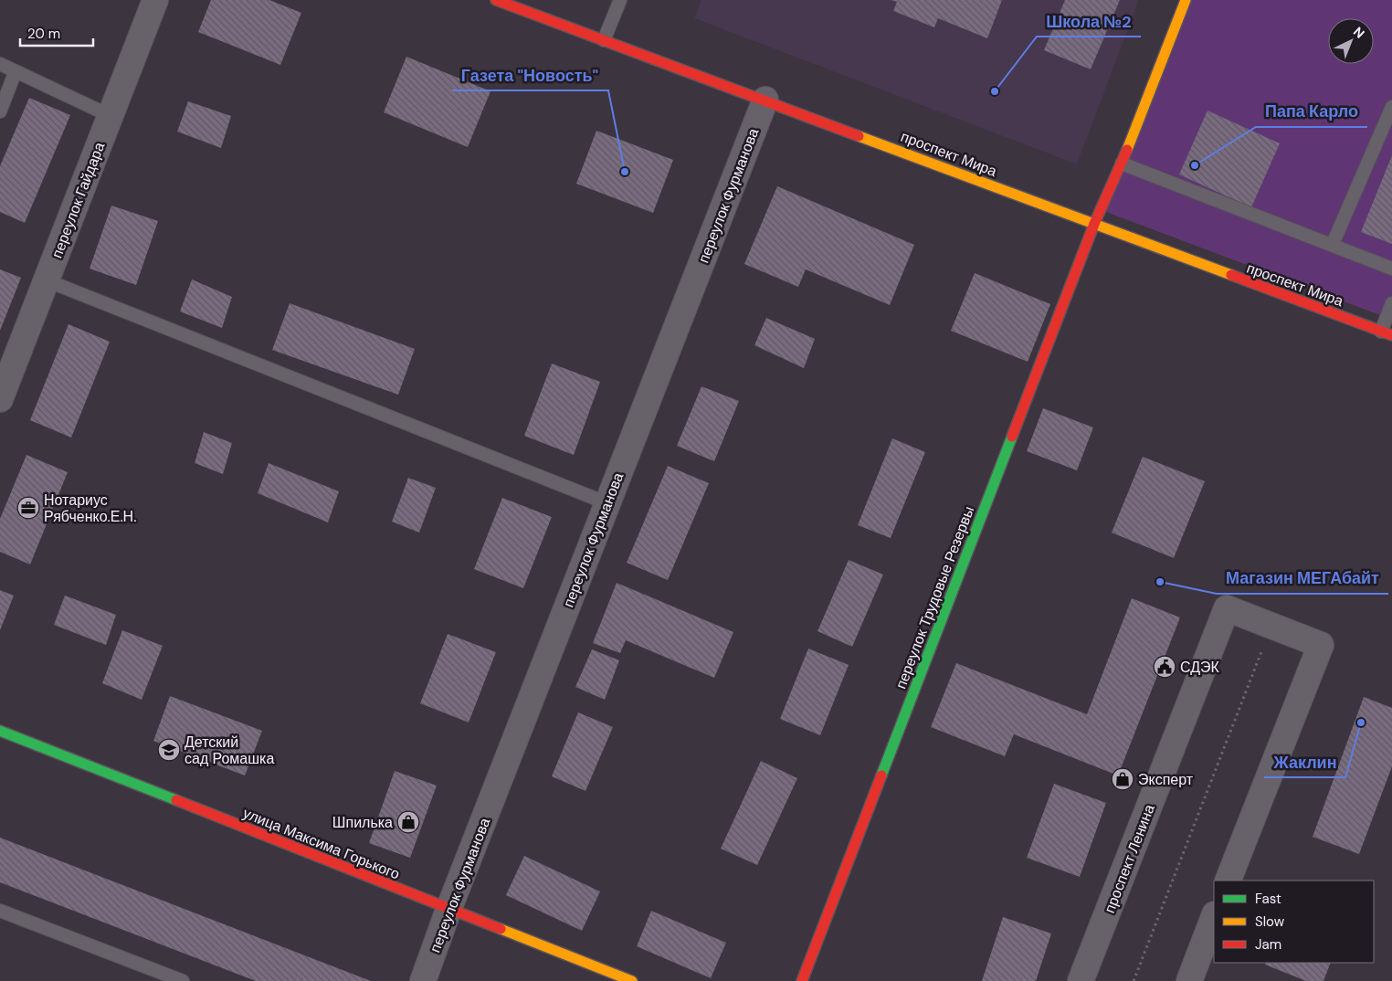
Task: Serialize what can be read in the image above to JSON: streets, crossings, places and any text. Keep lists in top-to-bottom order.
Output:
{
  "streets": {
    "street": [
      "проспект Мира",
      "переулок Фурманова",
      "переулок Гайдара",
      "переулок Трудовые Резервы",
      "улица Максима Горького",
      "проспект Ленина"
    ]
  },
  "crossings": [
    ["проспект Мира", "переулок Фурманова"],
    ["проспект Мира", "переулок Трудовые Резервы"],
    ["переулок Фурманова", "улица Максима Горького"]
  ],
  "places": {
    "other": [
      "Школа №2",
      "Папа Карло",
      "Газета \"Новость\"",
      "Магазин МЕГАбайт",
      "Жаклин"
    ],
    "office": ["Нотариус Рябченко.Е.Н."],
    "public building": ["СДЭК"],
    "school or university": ["Детский сад Ромашка"],
    "shop": ["Эксперт", "Шпилька"]
  },
  "legend": ["Fast", "Slow", "Jam"],
  "scale_bar": "20 m",
  "north": "top right"
}
